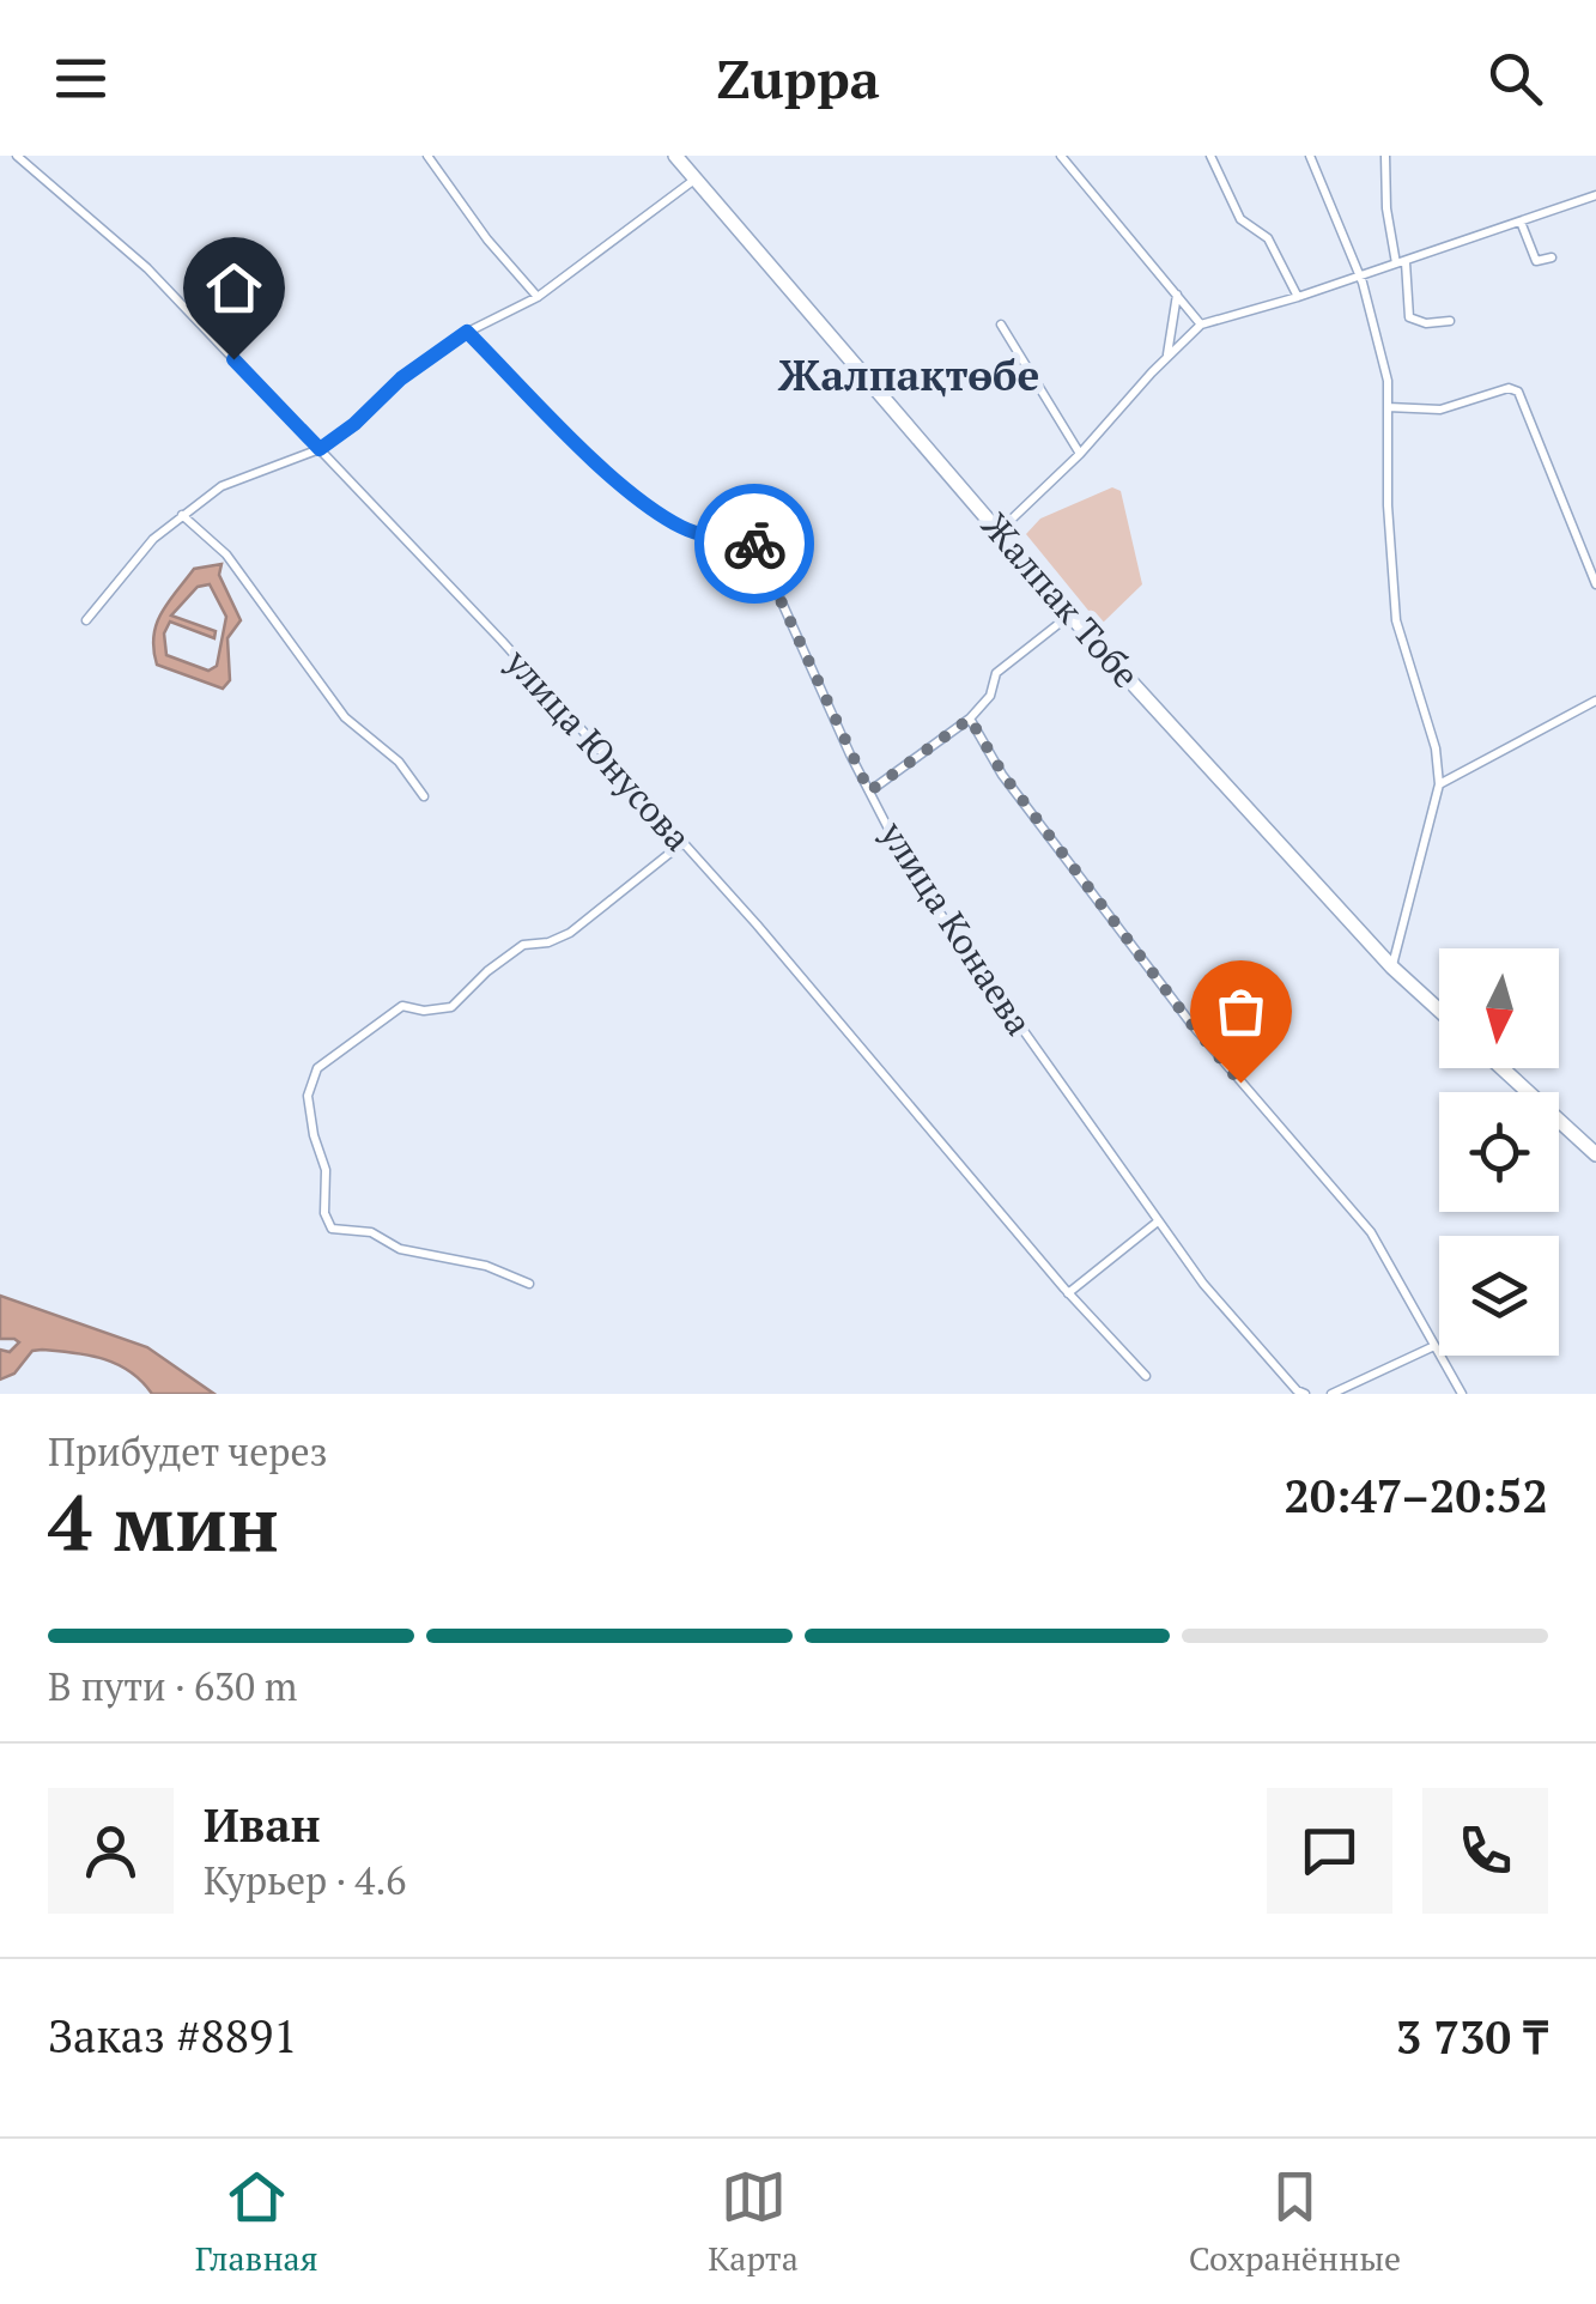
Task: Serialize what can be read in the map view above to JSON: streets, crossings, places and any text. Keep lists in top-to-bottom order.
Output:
{
  "streets": {
    "main road": ["Жалпак Тобе"],
    "street": ["улица Юнусова", "улица Конаева"]
  },
  "districts": ["Жалпақтөбе"],
  "north": "bottom",
  "page": {
    "header": "Zuppa",
    "heading": ["4 мин", "Прибудет через", "20:47–20:52"],
    "panel": [
      "Иван",
      "Курьер · 4.6",
      "Заказ #8891",
      "3 730 ₸"
    ],
    "bar": "В пути · 630 m",
    "tabs": ["Главная", "Карта", "Сохранённые"]
  }
}
